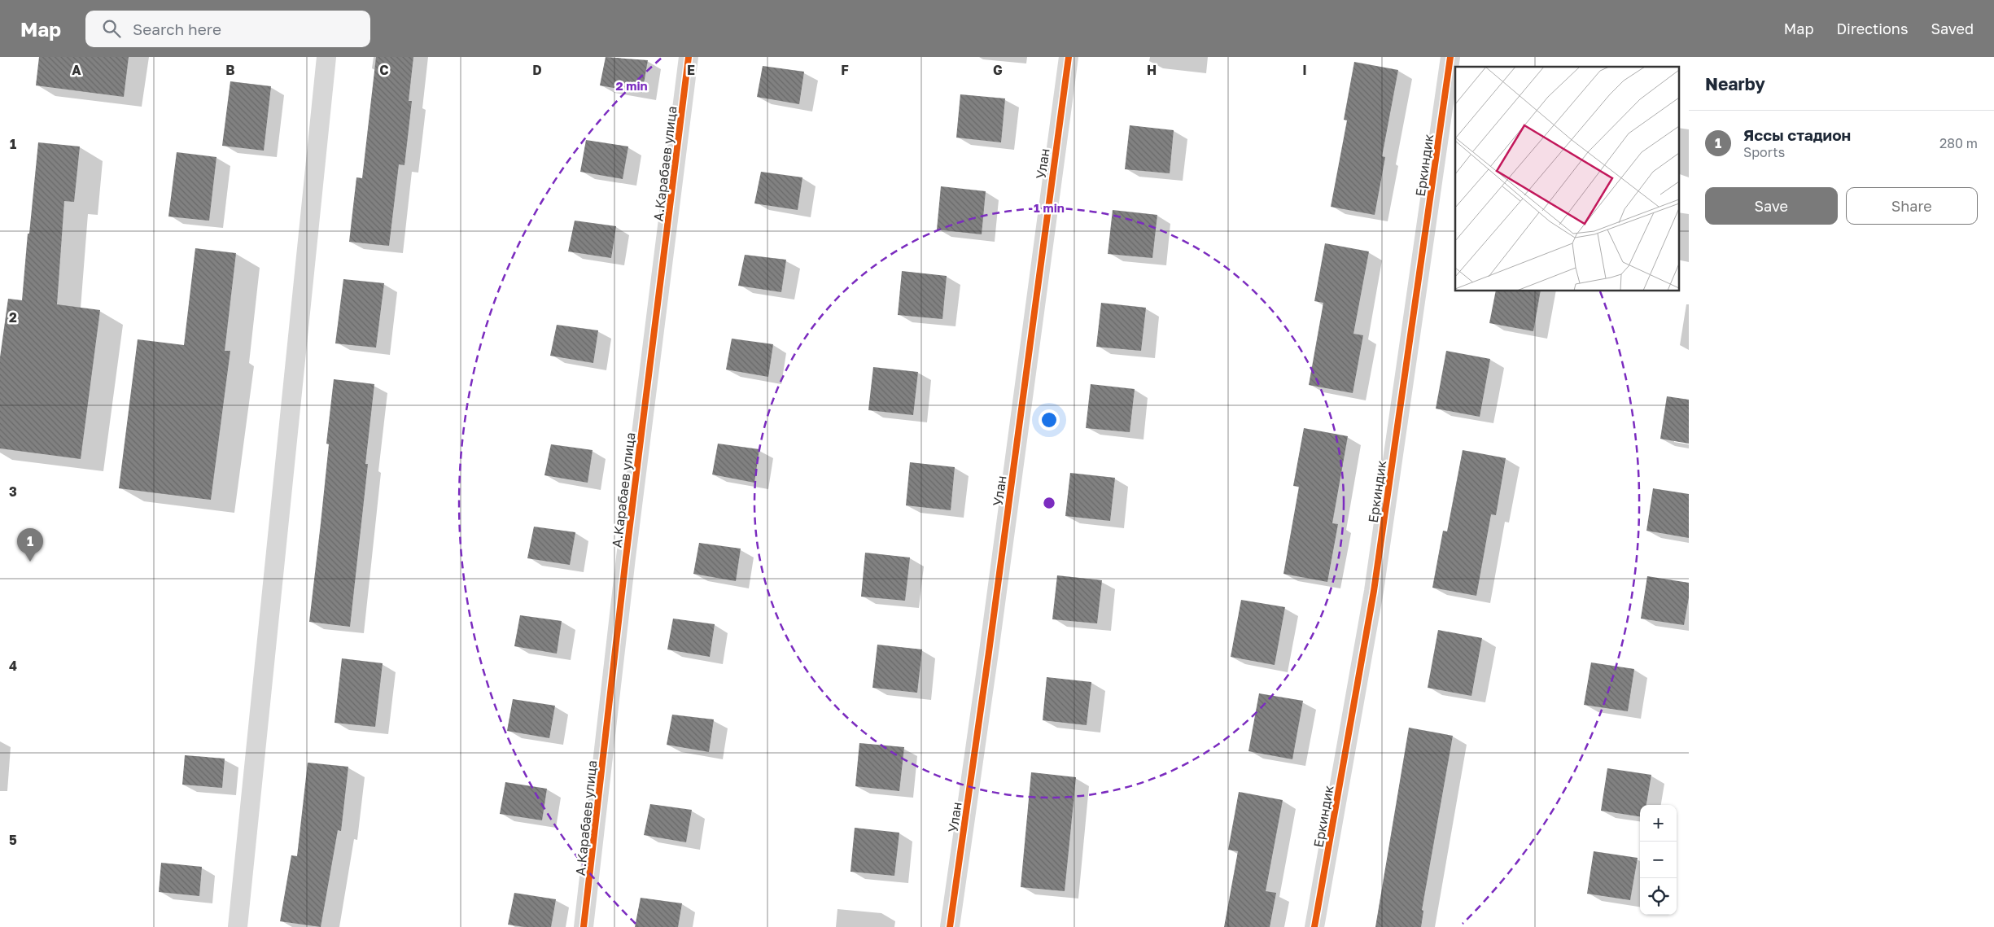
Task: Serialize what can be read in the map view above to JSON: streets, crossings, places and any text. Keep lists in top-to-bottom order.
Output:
{
  "streets": {
    "street": ["А.Карабаев улица", "Улан", "Еркиндик"]
  },
  "page": {
    "header": "Map",
    "search": "Search here",
    "nav": ["Map", "Directions", "Saved"],
    "heading": "Nearby",
    "list": [
      {
        "mark": "1",
        "name": "Яссы стадион",
        "note": "Sports",
        "value": "280 m"
      }
    ],
    "buttons": ["Save", "Share"],
    "pins": "1",
    "map_buttons": ["+", "−"]
  },
  "grid": {
    "columns": [
      "A",
      "B",
      "C",
      "D",
      "E",
      "F",
      "G",
      "H",
      "I"
    ],
    "rows": [
      "1",
      "2",
      "3",
      "4",
      "5"
    ]
  },
  "rings": ["2 min", "1 min"]
}
